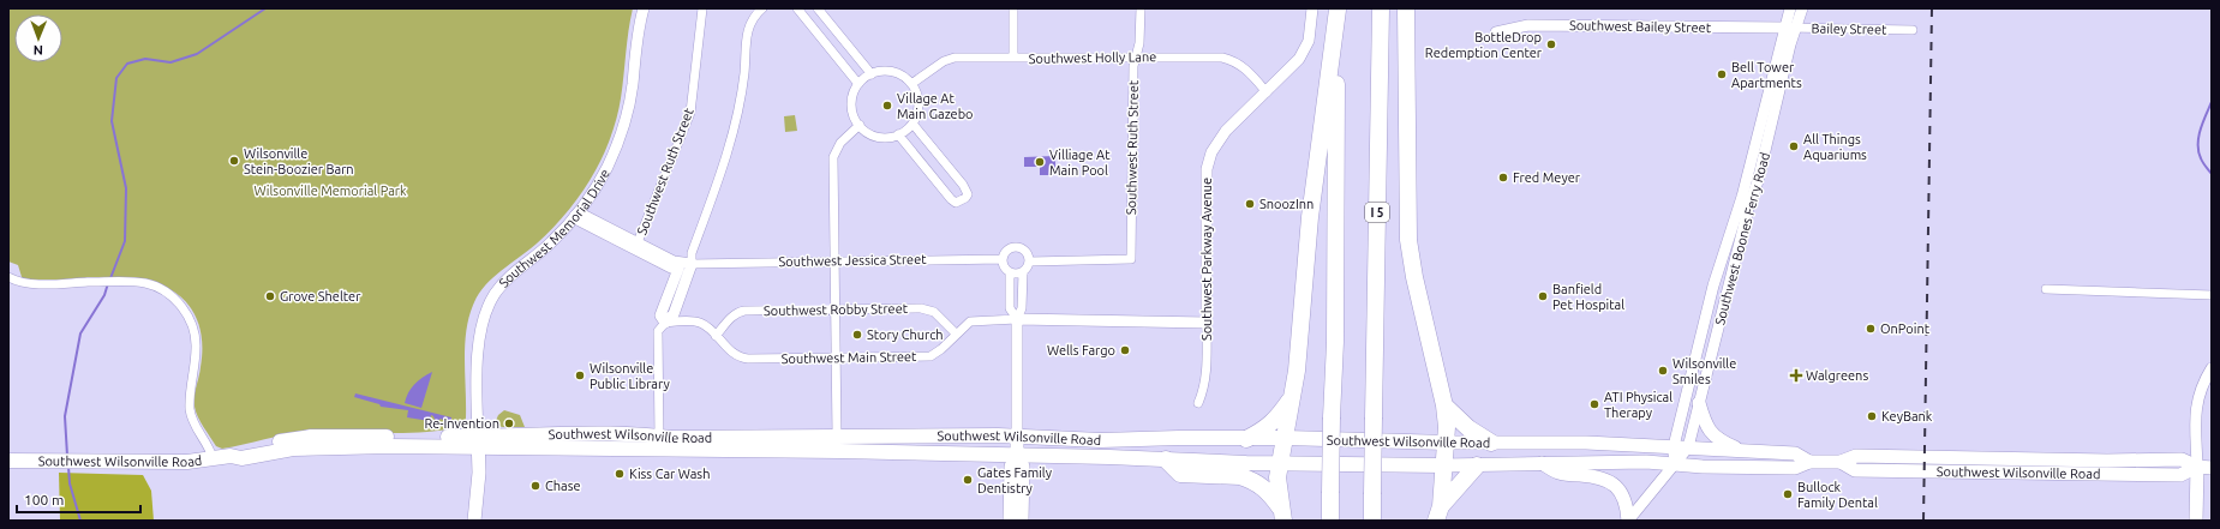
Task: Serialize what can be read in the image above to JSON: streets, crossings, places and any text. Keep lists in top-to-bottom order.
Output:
{
  "streets": {
    "highway": ["I 5"],
    "main road": ["Southwest Wilsonville Road"],
    "street": [
      "Southwest Bailey Street",
      "Bailey Street",
      "Southwest Holly Lane",
      "Southwest Ruth Street",
      "Southwest Memorial Drive",
      "Southwest Boones Ferry Road",
      "Southwest Parkway Avenue",
      "Southwest Jessica Street",
      "Southwest Robby Street",
      "Southwest Main Street"
    ]
  },
  "crossings": [
    ["Southwest Bailey Street", "Bailey Street"],
    ["Southwest Bailey Street", "Southwest Boones Ferry Road"],
    ["Bailey Street", "Southwest Boones Ferry Road"],
    ["Southwest Holly Lane", "Southwest Ruth Street"],
    ["Southwest Holly Lane", "Southwest Parkway Avenue"],
    ["Southwest Ruth Street", "Southwest Jessica Street"],
    ["I 5", "Southwest Wilsonville Road"],
    ["Southwest Memorial Drive", "Southwest Jessica Street"],
    ["Southwest Memorial Drive", "Southwest Wilsonville Road"],
    ["Southwest Boones Ferry Road", "Southwest Wilsonville Road"],
    ["Southwest Parkway Avenue", "Southwest Main Street"],
    ["Southwest Robby Street", "Southwest Main Street"]
  ],
  "parks": ["Wilsonville Memorial Park"],
  "places": {
    "other": [
      "BottleDrop Redemption Center",
      "Bell Tower Apartments",
      "Village At Main Gazebo",
      "All Things Aquariums",
      "Wilsonville Stein-Boozier Barn",
      "Villiage At Main Pool",
      "Fred Meyer",
      "SnoozInn",
      "Grove Shelter",
      "Banfield Pet Hospital",
      "OnPoint",
      "Story Church",
      "Wells Fargo",
      "Wilsonville Smiles",
      "Wilsonville Public Library",
      "ATI Physical Therapy",
      "KeyBank",
      "Re-Invention",
      "Kiss Car Wash",
      "Gates Family Dentistry",
      "Chase",
      "Bullock Family Dental"
    ],
    "health": ["Walgreens"]
  },
  "scale_bar": "100 m",
  "north": "bottom"
}
